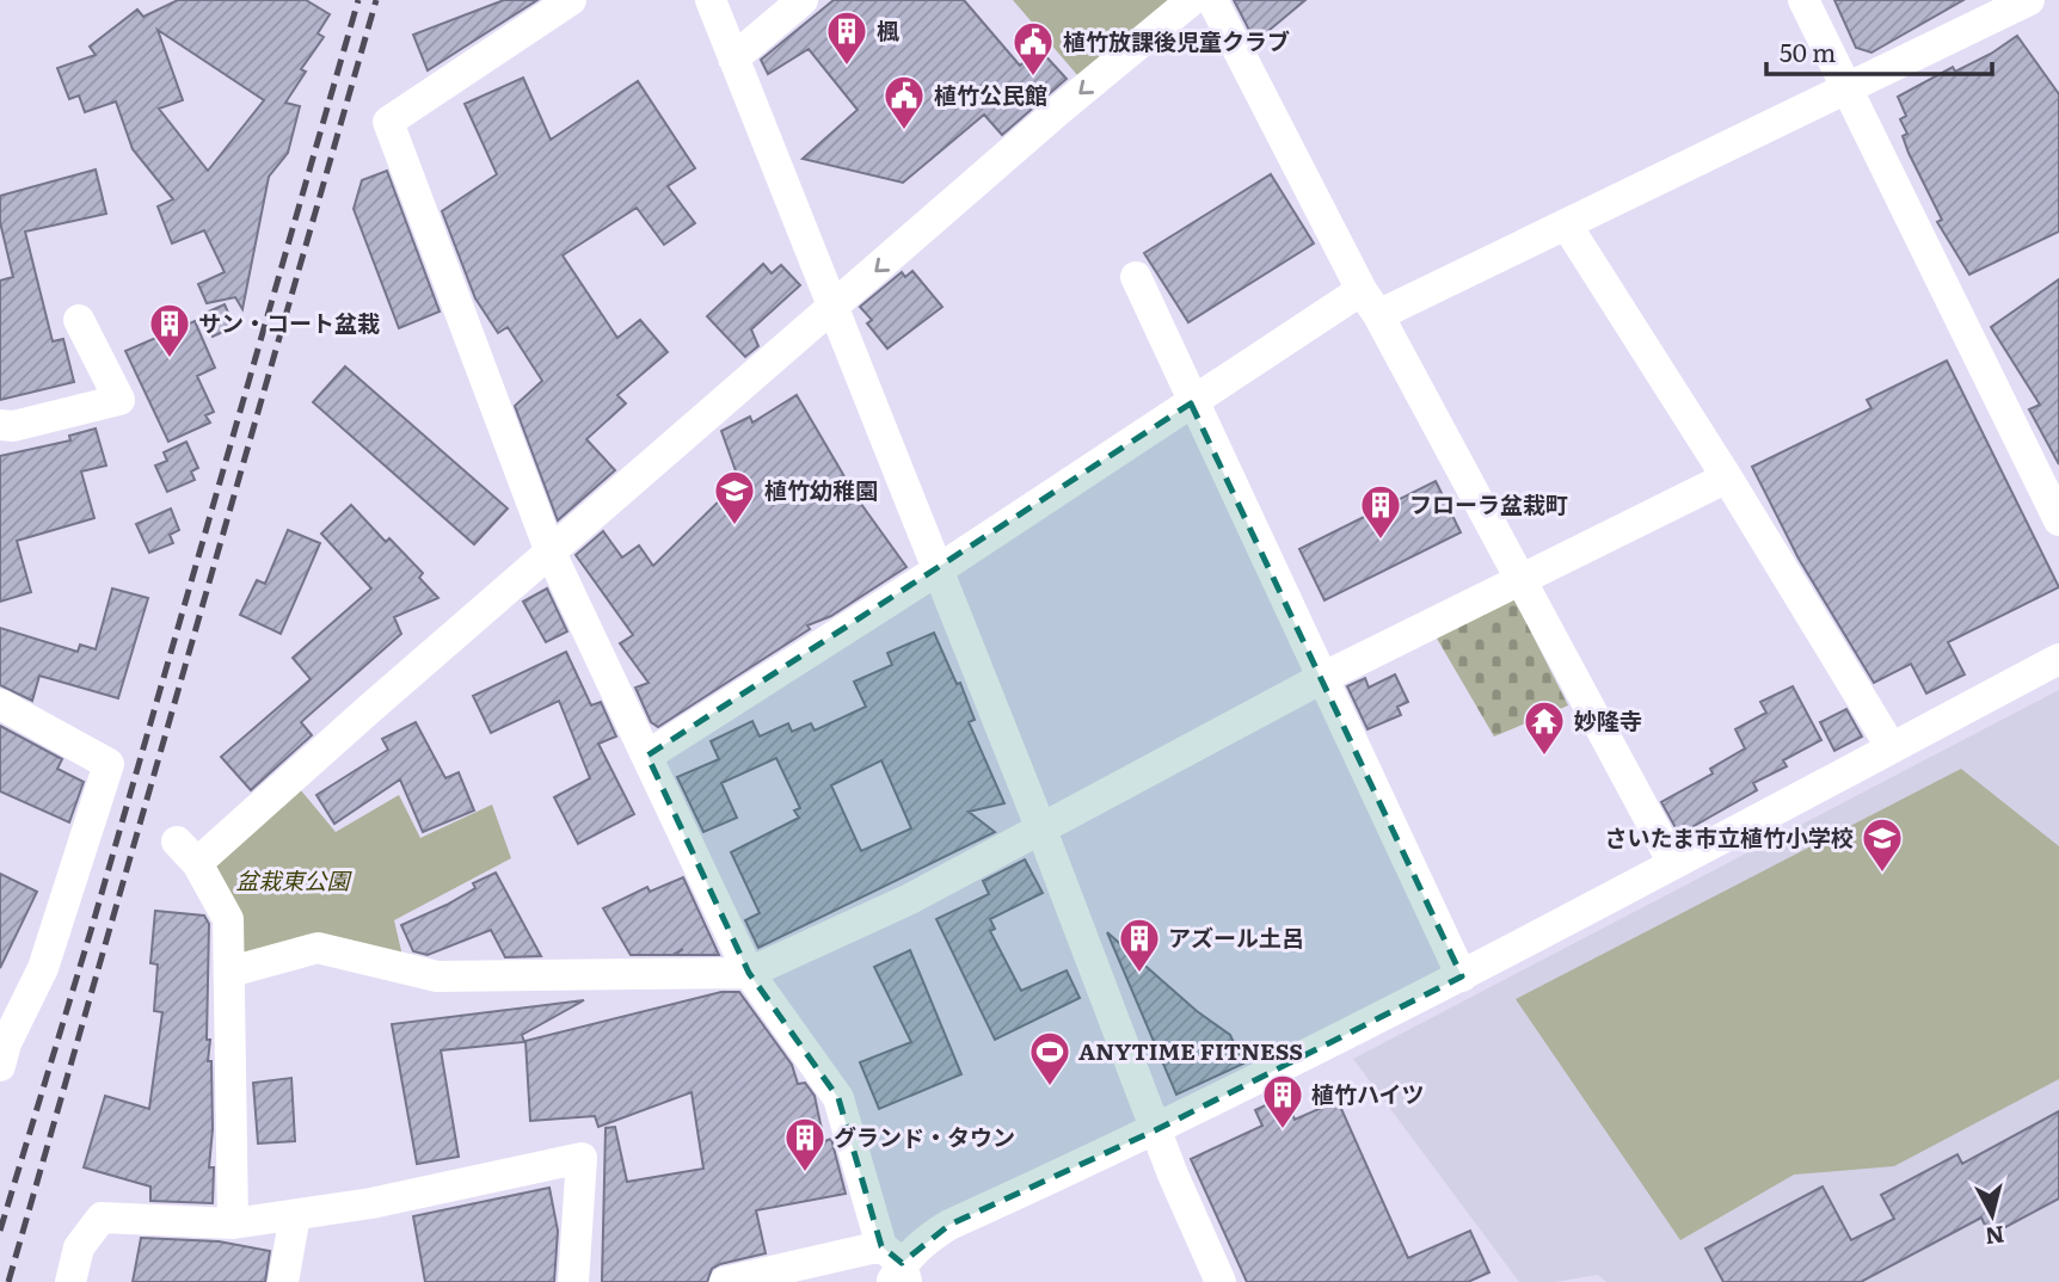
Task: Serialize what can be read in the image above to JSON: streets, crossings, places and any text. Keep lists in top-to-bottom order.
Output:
{
  "parks": ["盆栽東公園"],
  "places": {
    "building": [
      "楓",
      "サン・コート盆栽",
      "フローラ盆栽町",
      "アズール土呂",
      "植竹ハイツ",
      "グランド・タウン"
    ],
    "public building": ["植竹放課後児童クラブ", "植竹公民館"],
    "school or university": ["植竹幼稚園", "さいたま市立植竹小学校"],
    "temple": ["妙隆寺"],
    "sports": ["ANYTIME FITNESS"]
  },
  "scale_bar": "50 m",
  "north": "bottom"
}
